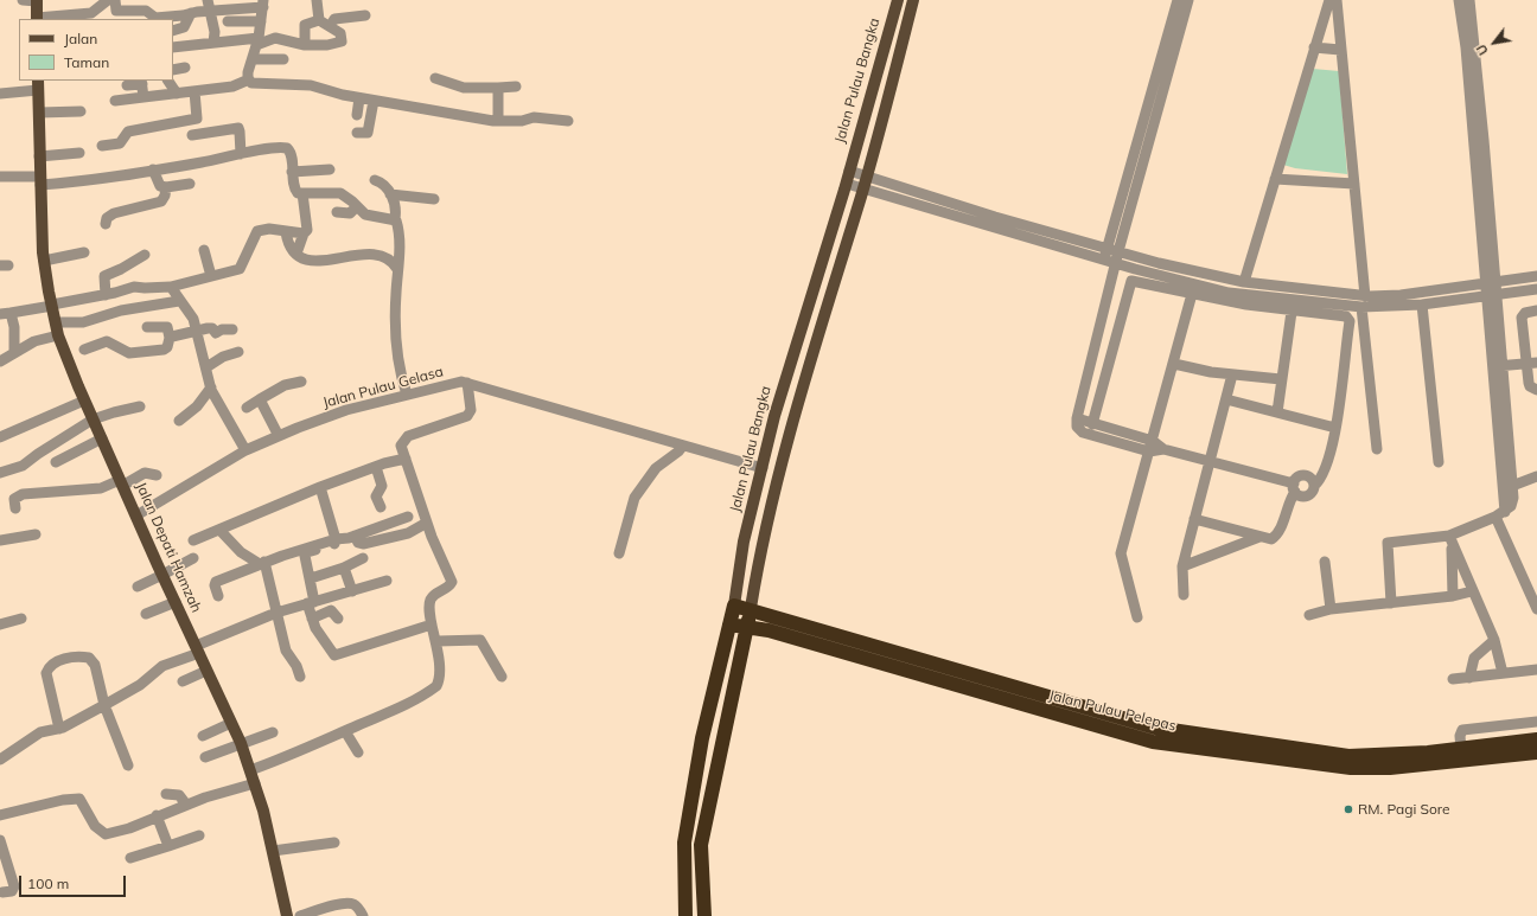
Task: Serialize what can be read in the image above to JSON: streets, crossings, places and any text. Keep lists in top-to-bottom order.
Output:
{
  "streets": {
    "highway": ["Jalan Pulau Bangka", "Jalan Pulau Pelepas"],
    "main road": ["Jalan Depati Hamzah"],
    "street": ["Jalan Pulau Gelasa"]
  },
  "crossings": [
    ["Jalan Pulau Bangka", "Jalan Pulau Gelasa"],
    ["Jalan Pulau Bangka", "Jalan Pulau Pelepas"],
    ["Jalan Pulau Gelasa", "Jalan Depati Hamzah"]
  ],
  "places": ["RM. Pagi Sore"],
  "legend": ["Jalan", "Taman"],
  "scale_bar": "100 m",
  "north": "bottom left"
}
